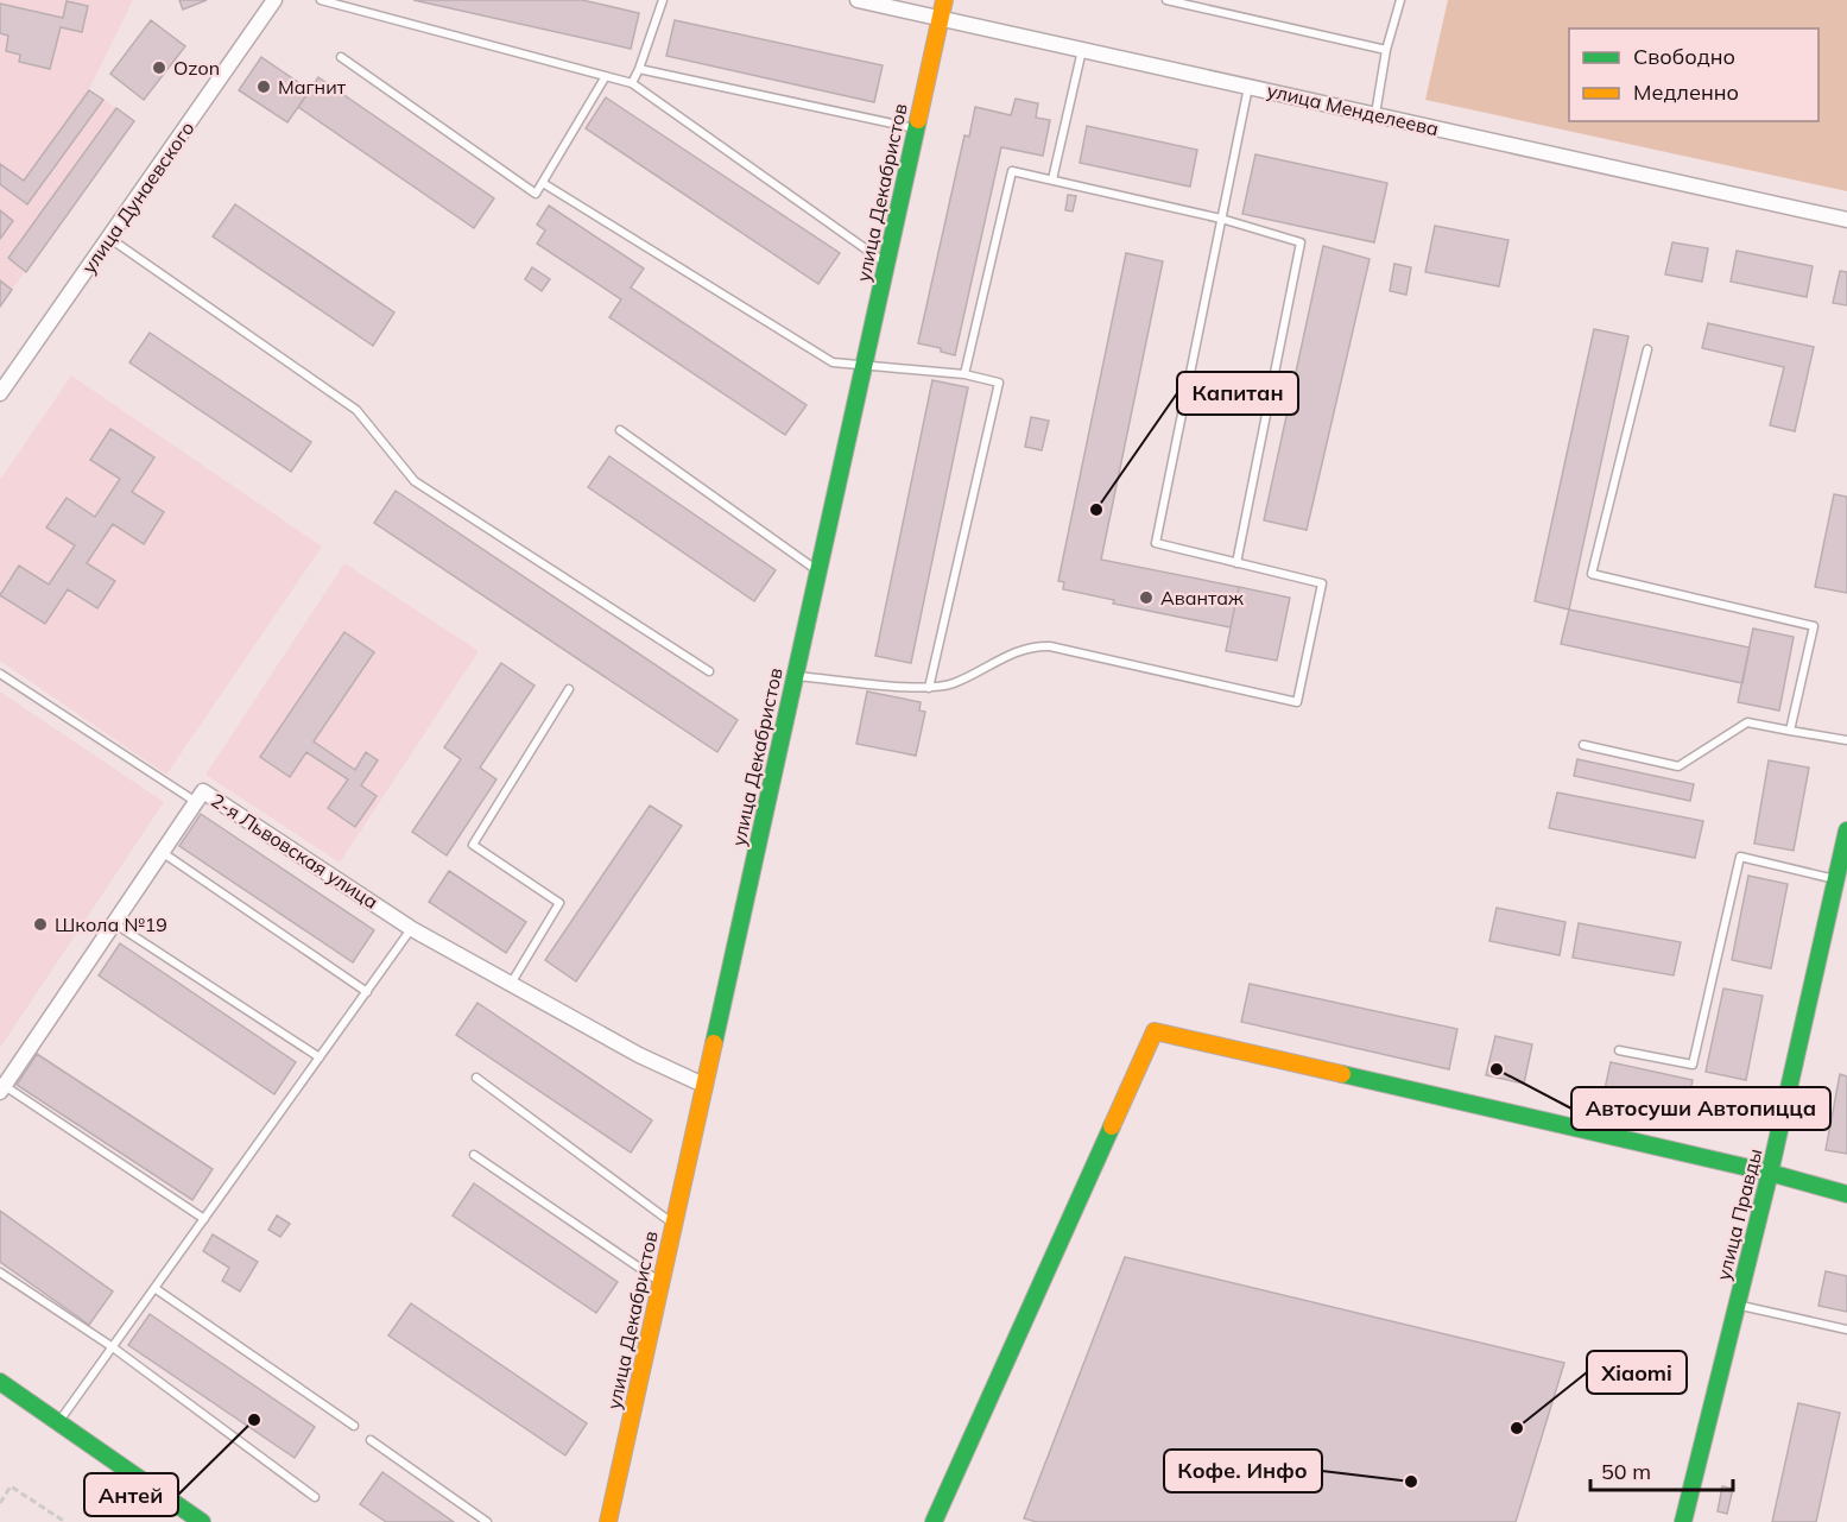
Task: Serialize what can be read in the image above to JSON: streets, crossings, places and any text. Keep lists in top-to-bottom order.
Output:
{
  "streets": {
    "street": [
      "улица Менделеева",
      "улица Декабристов",
      "улица Дунаевского",
      "2-я Львовская улица",
      "улица Правды"
    ]
  },
  "crossings": [
    ["улица Менделеева", "улица Декабристов"],
    ["улица Декабристов", "2-я Львовская улица"]
  ],
  "places": [
    "Ozon",
    "Магнит",
    "Капитан",
    "Авантаж",
    "Школа №19",
    "Автосуши Автопицца",
    "Антей",
    "Xiaomi",
    "Кофе. Инфо"
  ],
  "legend": ["Свободно", "Медленно"],
  "scale_bar": "50 m"
}
